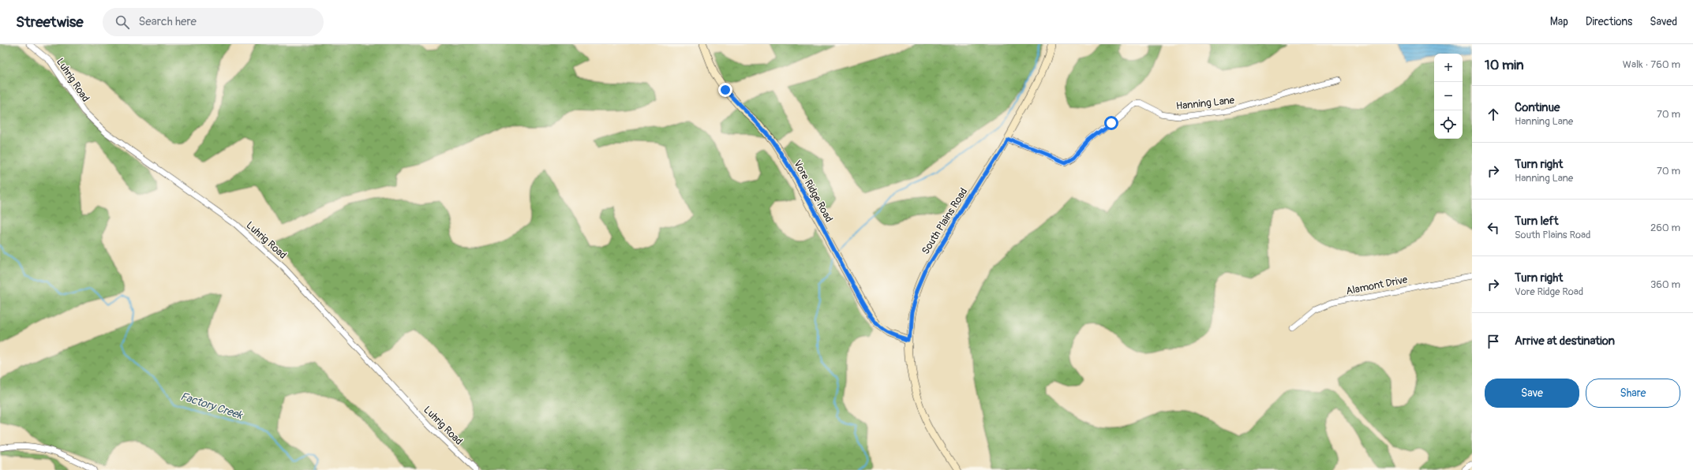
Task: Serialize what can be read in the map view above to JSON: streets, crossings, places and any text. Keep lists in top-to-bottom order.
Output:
{
  "streets": {
    "main road": ["Vore Ridge Road", "South Plains Road"],
    "street": ["Luhrig Road", "Hanning Lane", "Alamont Drive"]
  },
  "crossings": [
    ["Hanning Lane", "South Plains Road"],
    ["Vore Ridge Road", "South Plains Road"]
  ],
  "water": ["Factory Creek"],
  "page": {
    "header": "Streetwise",
    "search": "Search here",
    "nav": ["Map", "Directions", "Saved"],
    "heading": ["10 min", "Walk · 760 m"],
    "map_buttons": ["+", "−"],
    "list": [
      ["Continue", "Hanning Lane", "70 m"],
      ["Turn right", "Hanning Lane", "70 m"],
      ["Turn left", "South Plains Road", "260 m"],
      ["Turn right", "Vore Ridge Road", "360 m"],
      "Arrive at destination"
    ],
    "buttons": ["Save", "Share"]
  }
}
